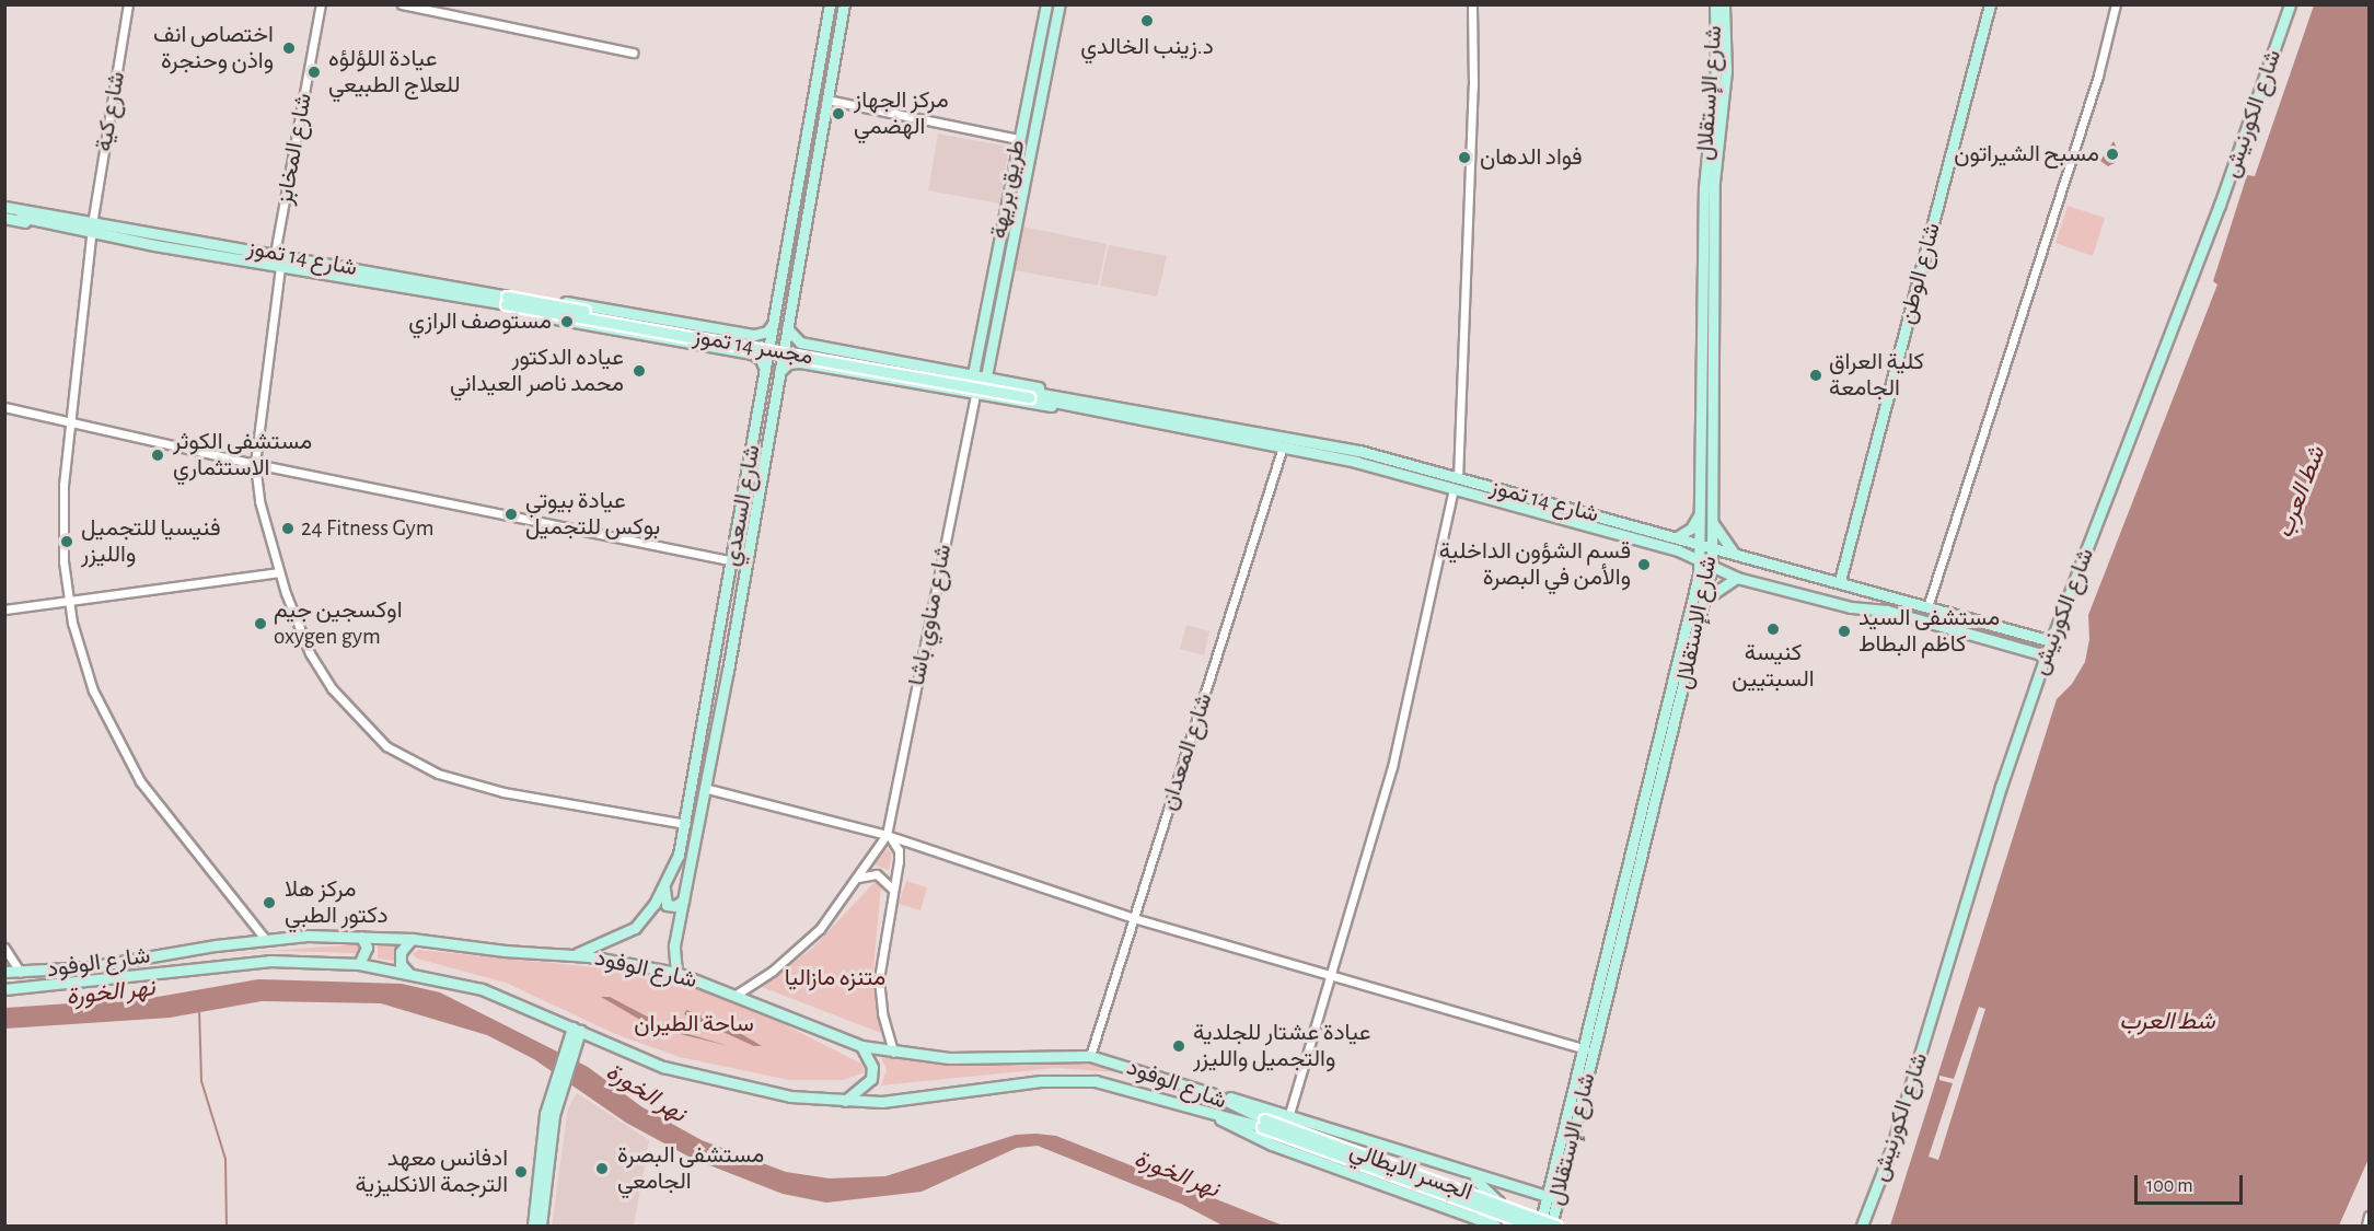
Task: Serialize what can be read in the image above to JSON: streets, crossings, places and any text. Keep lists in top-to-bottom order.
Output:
{
  "streets": {
    "main road": [
      "شارع الإستقلال",
      "شارع الكورنيش",
      "طريق بريهة",
      "شارع 14 تموز",
      "شارع الوطن",
      "مجسر 14 تموز",
      "شارع السعدي",
      "شارع الوفود",
      "الجسر الايطالي"
    ],
    "street": [
      "شارع كية",
      "شارع المخابز",
      "شارع مناوي باشا",
      "شارع المعدان"
    ]
  },
  "crossings": [
    ["شارع الإستقلال", "شارع 14 تموز"],
    ["شارع الكورنيش", "شارع 14 تموز"],
    ["شارع المخابز", "شارع 14 تموز"],
    ["شارع 14 تموز", "شارع الوطن"],
    ["شارع 14 تموز", "مجسر 14 تموز"],
    ["شارع 14 تموز", "شارع المعدان"],
    ["شارع السعدي", "شارع الوفود"],
    ["شارع مناوي باشا", "شارع الوفود"],
    ["شارع المعدان", "شارع الوفود"],
    ["شارع الوفود", "الجسر الايطالي"]
  ],
  "water": ["شط العرب", "نهر الخورة"],
  "parks": ["متنزه مازاليا", "ساحة الطيران"],
  "places": [
    "د.زينب الخالدي",
    "اختصاص انف واذن وحنجرة",
    "عيادة اللؤلؤه للعلاج الطبيعي",
    "مركز الجهاز الهضمي",
    "مسبح الشيراتون",
    "فواد الدهان",
    "مستوصف الرازي",
    "عياده الدكتور محمد ناصر العيداني",
    "كلية العراق الجامعة",
    "مستشفى الكوثر الاستثماري",
    "عيادة بيوتي بوكس للتجميل",
    "24 Fitness Gym",
    "فنيسيا للتجميل والليزر",
    "قسم الشؤون الداخلية والأمن في البصرة",
    "اوكسجين جيم oxygen gym",
    "كنيسة السبتيين",
    "مستشفى السيد كاظم البطاط",
    "مركز هلا دكتور الطبي",
    "عيادة عشتار للجلدية والتجميل والليزر",
    "مستشفى البصرة الجامعي",
    "ادفانس معهد الترجمة الانكليزية"
  ],
  "scale_bar": "100 m"
}
